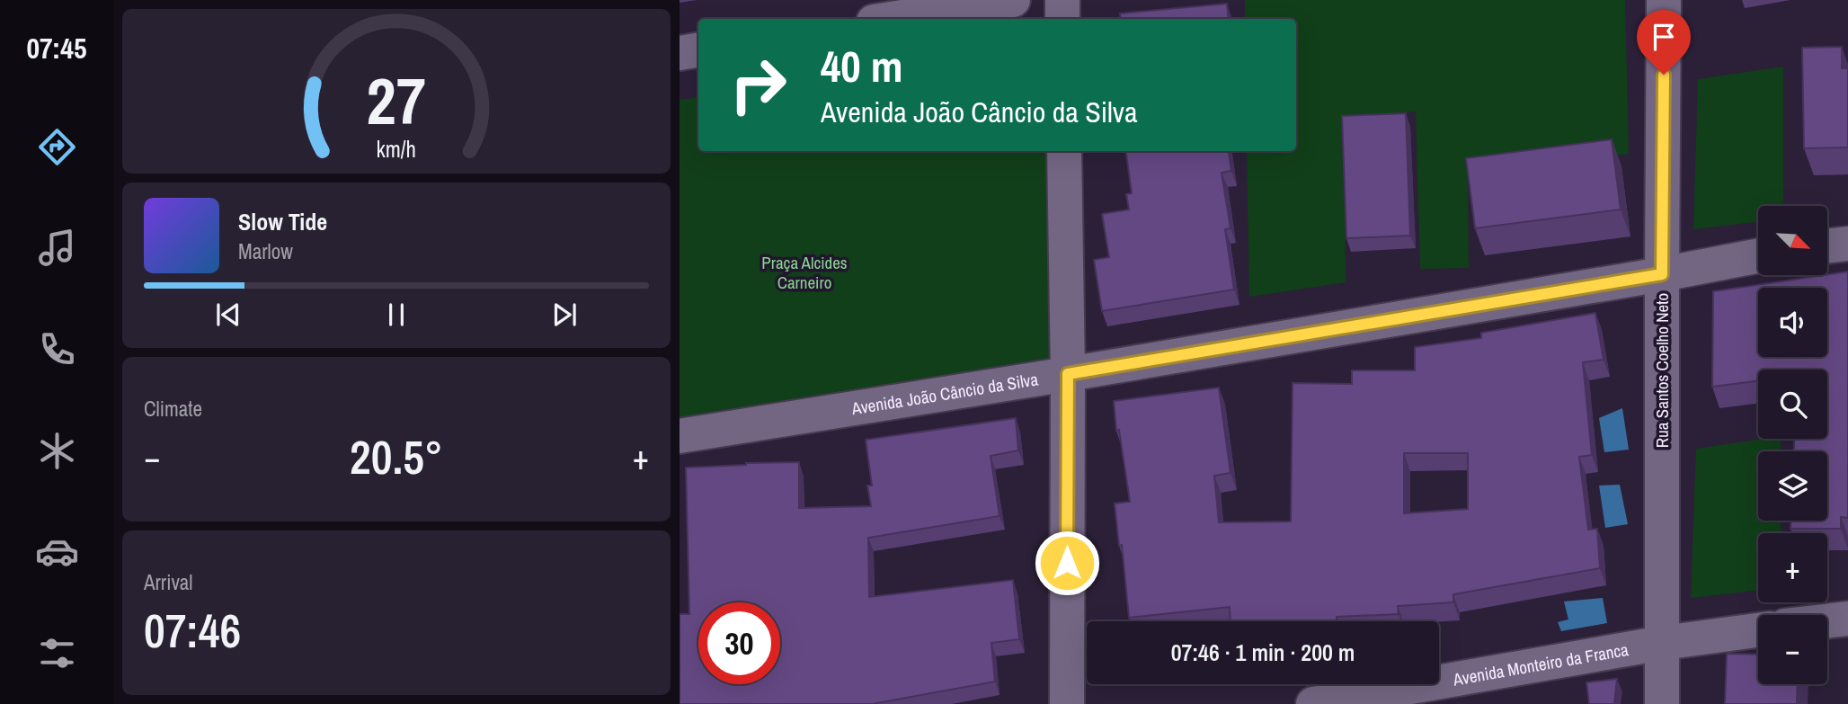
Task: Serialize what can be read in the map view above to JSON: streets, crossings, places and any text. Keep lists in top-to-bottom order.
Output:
{
  "streets": {
    "main road": ["Rua Santos Coelho Neto", "Avenida João Câncio da Silva", "Avenida Monteiro da Franca"]
  },
  "crossings": [
    ["Rua Santos Coelho Neto", "Avenida João Câncio da Silva"],
    ["Rua Santos Coelho Neto", "Avenida Monteiro da Franca"]
  ],
  "parks": ["Praça Alcides Carneiro"],
  "north": "bottom right",
  "page": {
    "tabs": "07:45",
    "turn": ["40 m", "Avenida João Câncio da Silva"],
    "song": ["Slow Tide", "Marlow"],
    "map_buttons": ["+", "−"],
    "tile": [
      "Climate",
      ["Arrival", "07:46"]
    ],
    "heat": ["−", "20.5°", "+"],
    "limit": "30",
    "trip": "07:46 · 1 min · 200 m",
    "gauge": ["27", "km/h"]
  }
}
